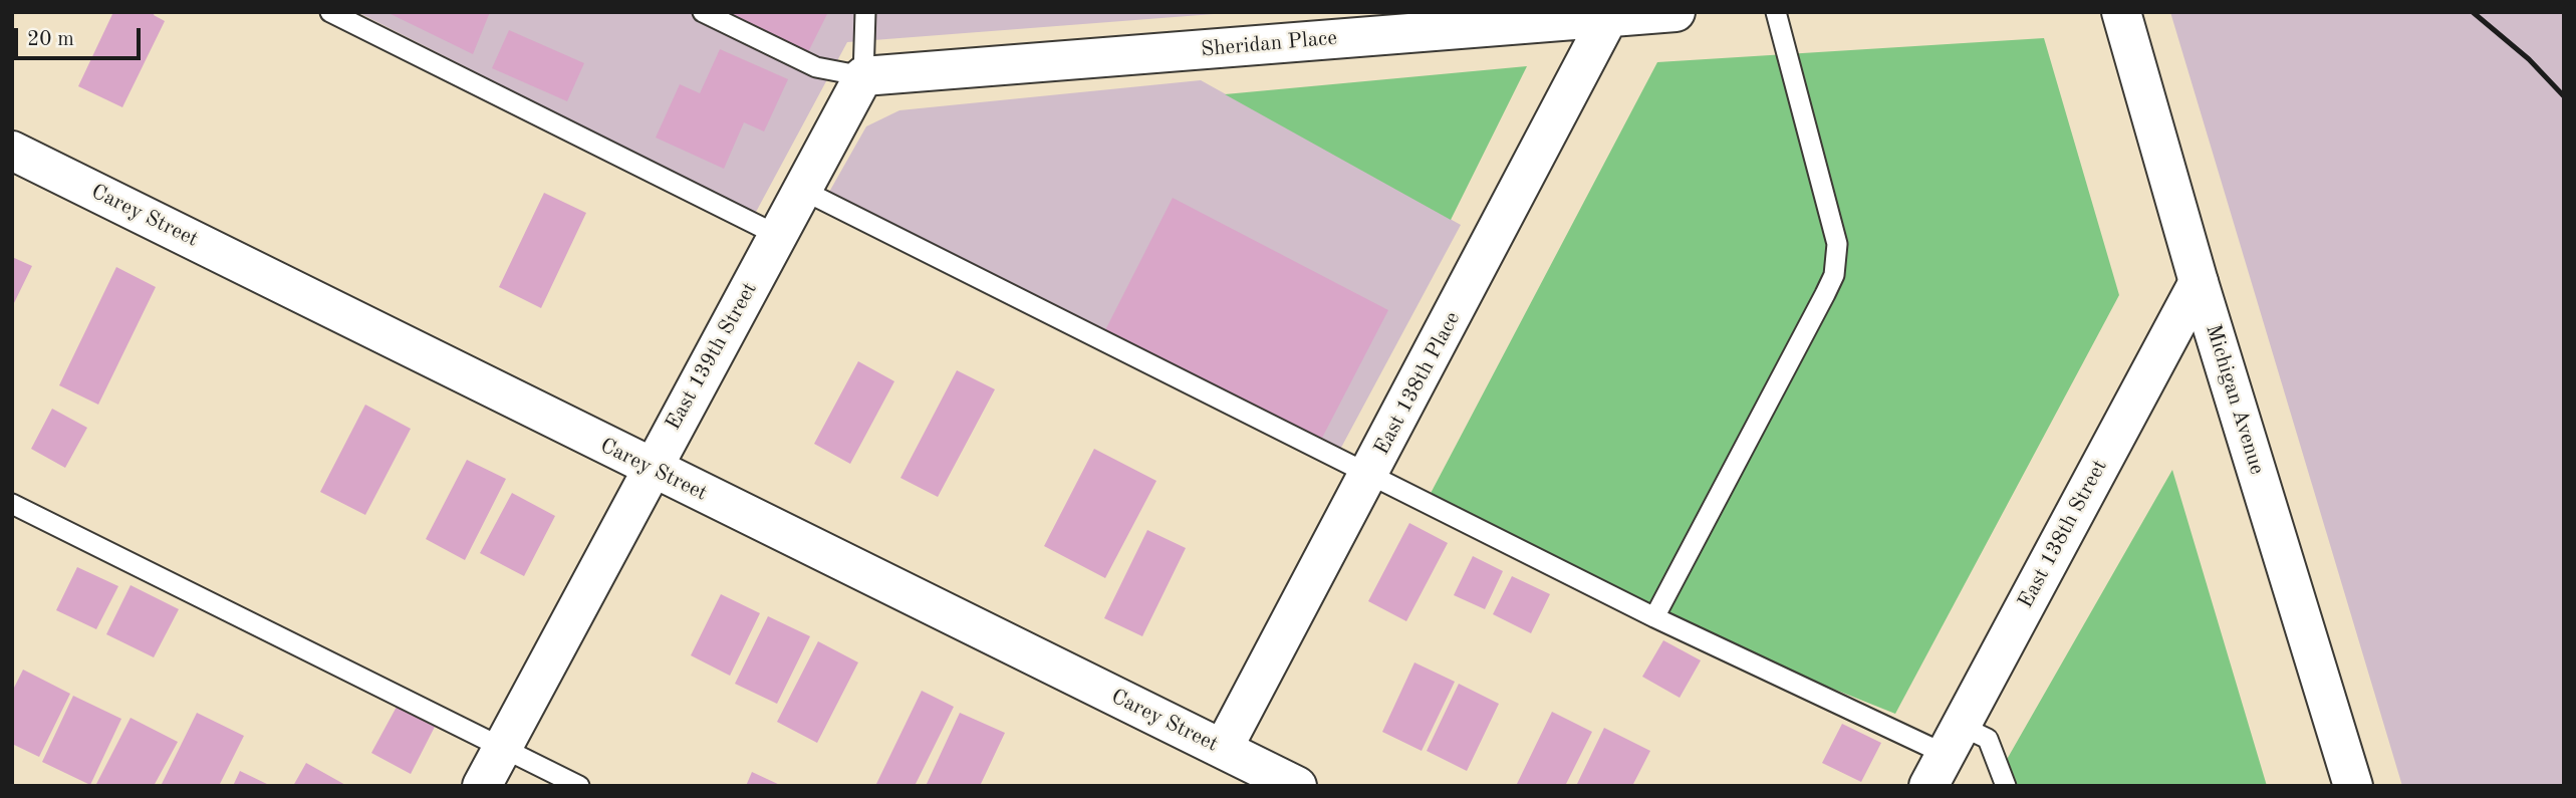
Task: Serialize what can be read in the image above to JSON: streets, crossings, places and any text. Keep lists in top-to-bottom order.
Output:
{
  "streets": {
    "street": [
      "Sheridan Place",
      "Carey Street",
      "East 139th Street",
      "East 138th Place",
      "Michigan Avenue",
      "East 138th Street"
    ]
  },
  "crossings": [
    ["Sheridan Place", "East 139th Street"],
    ["Sheridan Place", "East 138th Place"],
    ["Carey Street", "East 139th Street"],
    ["Carey Street", "East 138th Place"],
    ["Michigan Avenue", "East 138th Street"]
  ],
  "scale_bar": "20 m"
}
